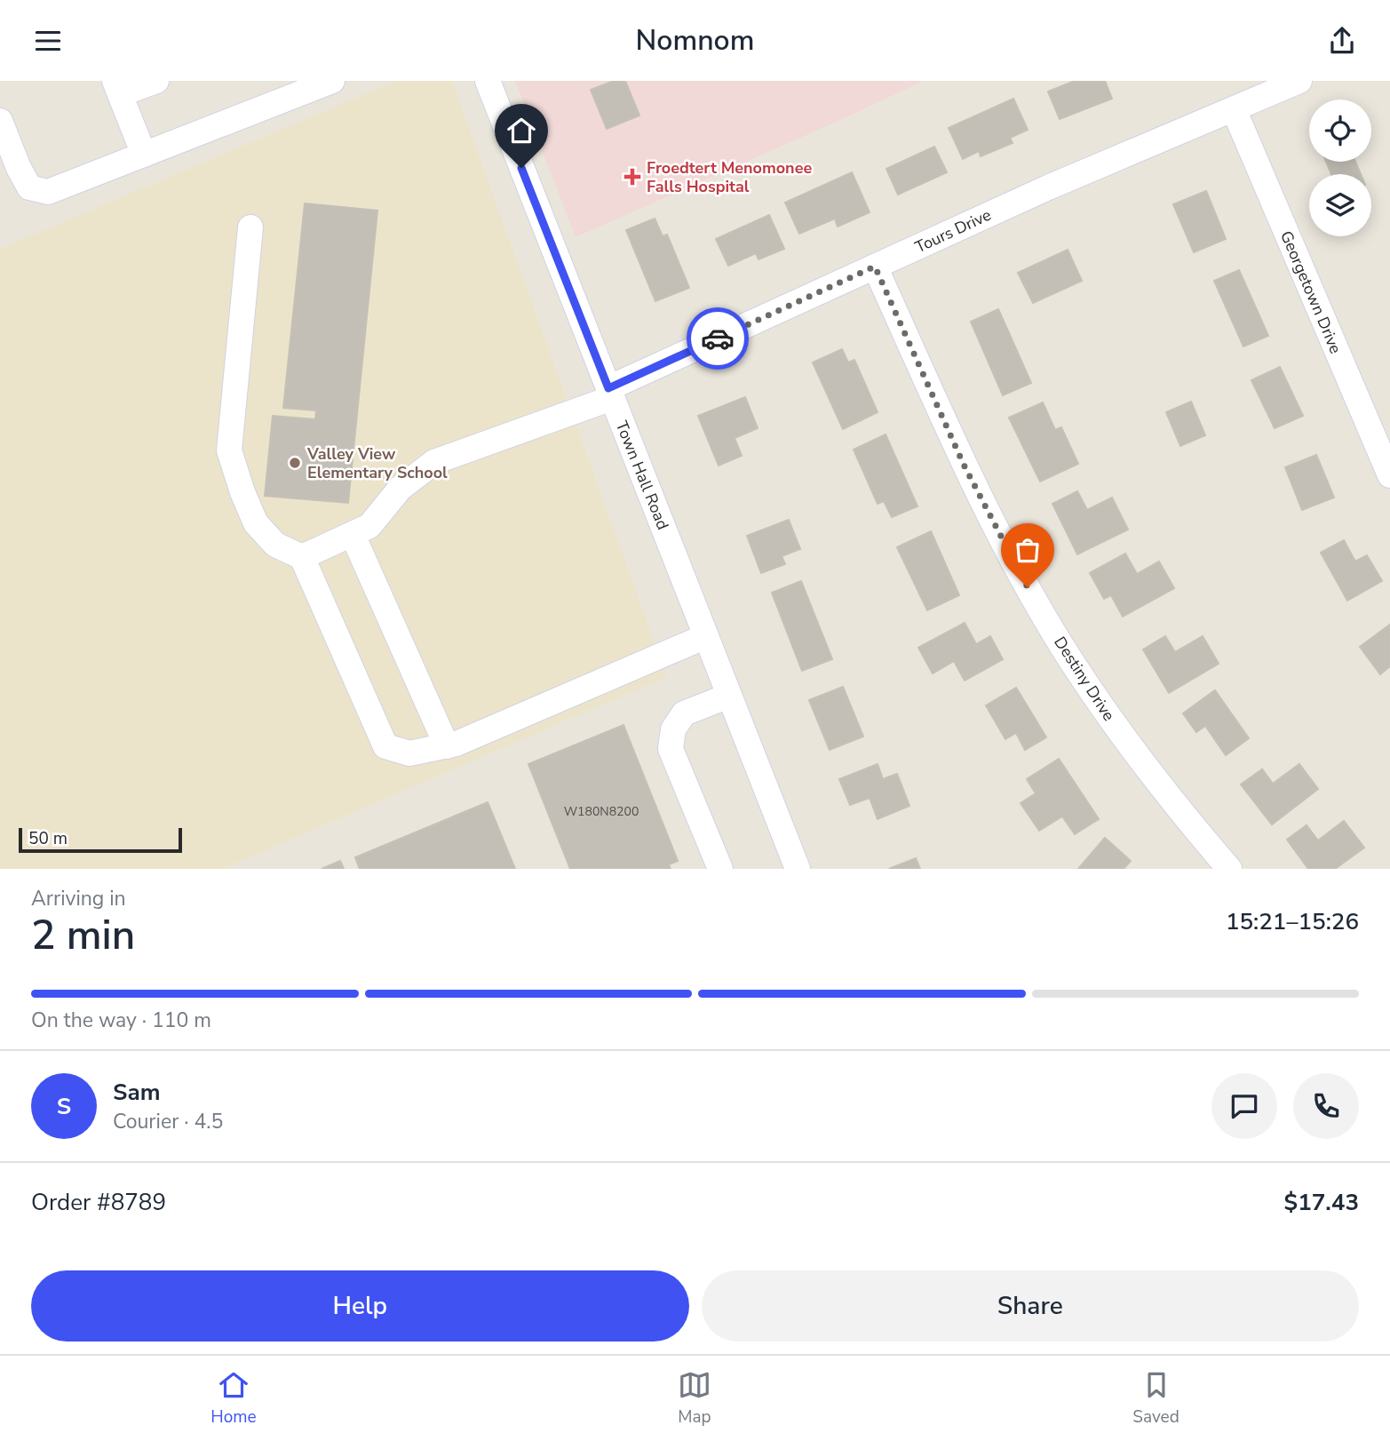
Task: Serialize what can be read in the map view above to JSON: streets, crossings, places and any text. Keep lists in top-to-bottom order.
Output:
{
  "streets": {
    "street": [
      "Tours Drive",
      "Georgetown Drive",
      "Town Hall Road",
      "Destiny Drive"
    ]
  },
  "crossings": [
    ["Tours Drive", "Georgetown Drive"],
    ["Tours Drive", "Town Hall Road"],
    ["Tours Drive", "Destiny Drive"]
  ],
  "places": {
    "health": ["Froedtert Menomonee Falls Hospital"],
    "other": ["Valley View Elementary School"]
  },
  "house_numbers": ["W180N8200"],
  "scale_bar": "50 m",
  "page": {
    "header": "Nomnom",
    "scale": "50 m",
    "heading": ["2 min", "Arriving in", "15:21–15:26"],
    "panel": [
      "Sam",
      "Courier · 4.5",
      "Order #8789",
      "$17.43"
    ],
    "bar": "On the way · 110 m",
    "round": "S",
    "buttons": ["Help", "Share"],
    "tabs": ["Home", "Map", "Saved"]
  }
}
